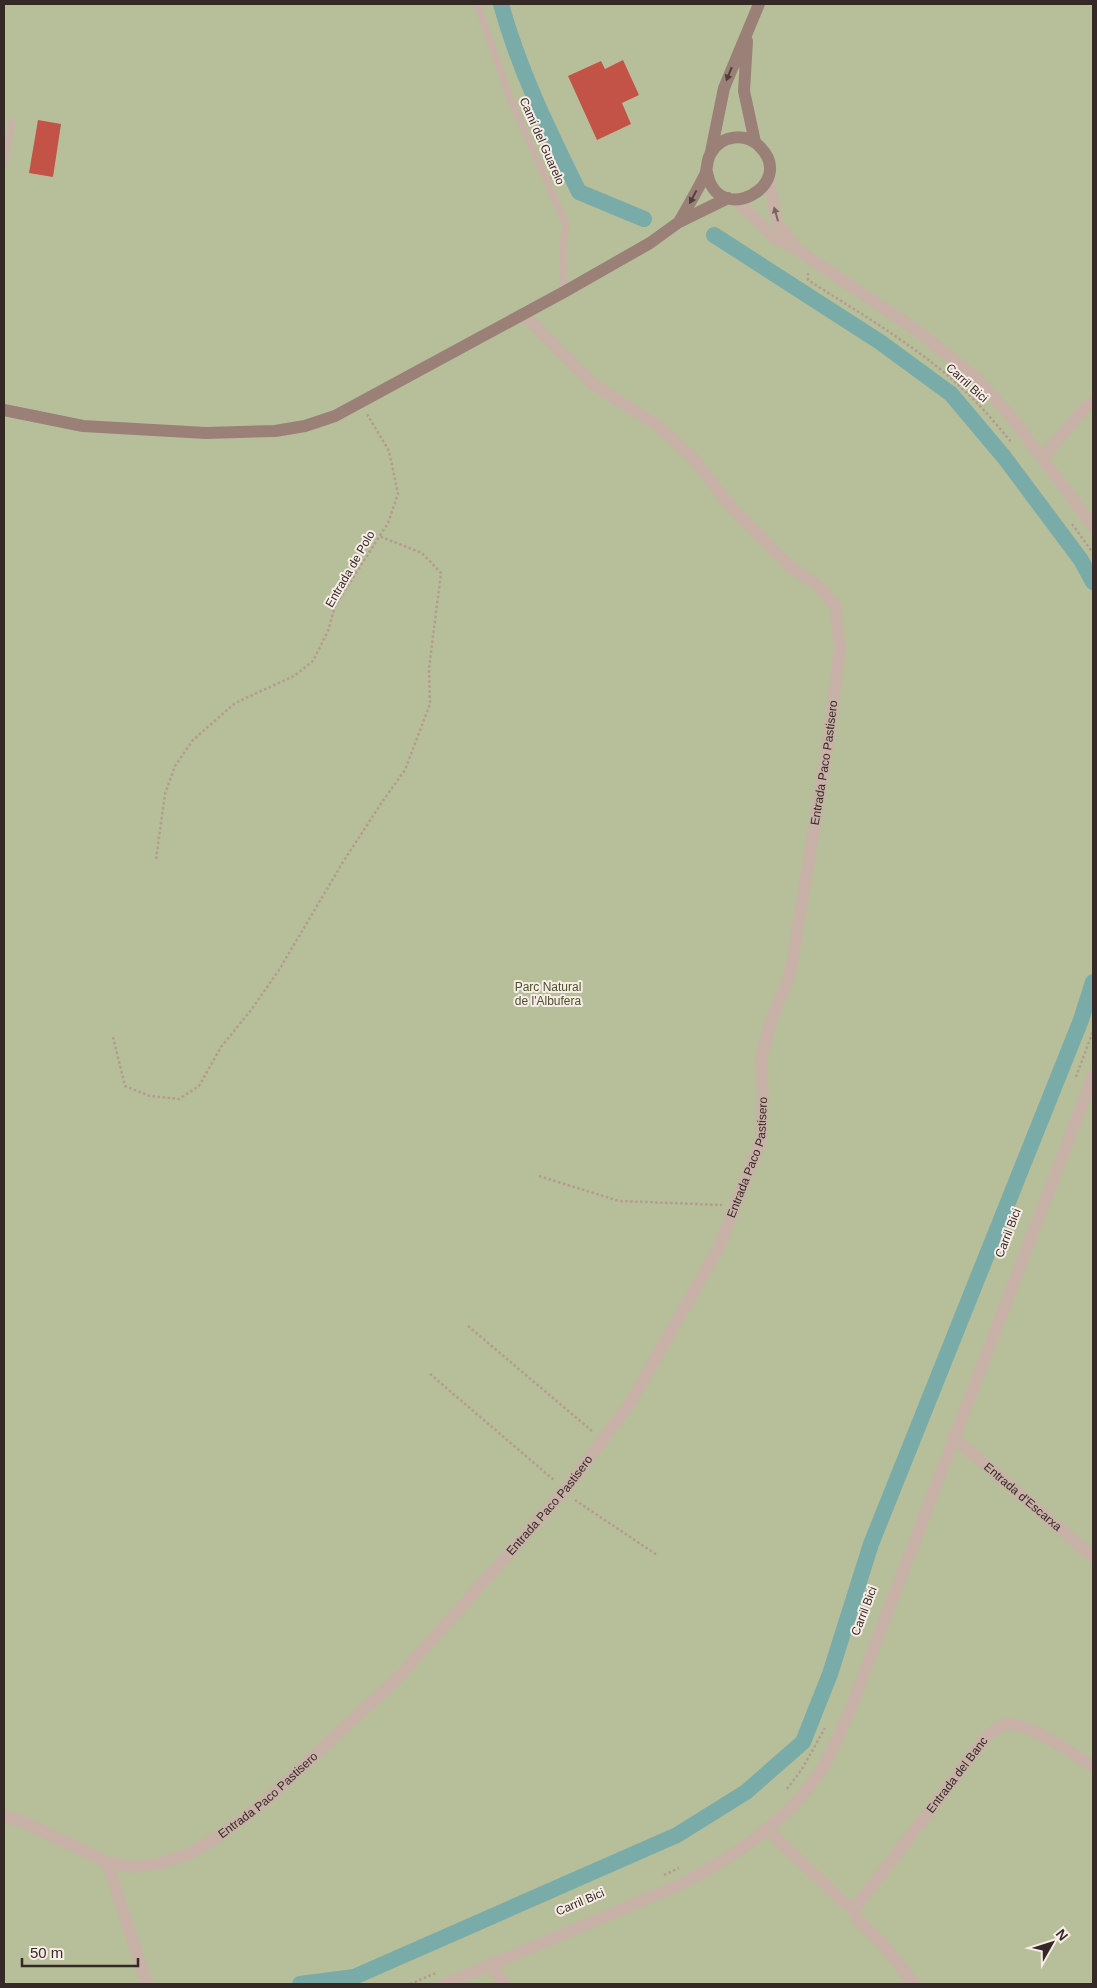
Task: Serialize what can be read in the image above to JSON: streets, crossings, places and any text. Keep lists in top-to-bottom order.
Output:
{
  "streets": {
    "street": ["Entrada Paco Pastisero", "Entrada d'Escarxa", "Entrada del Banc"],
    "lane": ["Camí del Guarelo"],
    "path": ["Carril Bici", "Entrada de Polo"]
  },
  "parks": ["Parc Natural de l'Albufera"],
  "scale_bar": "50 m",
  "north": "top right"
}
